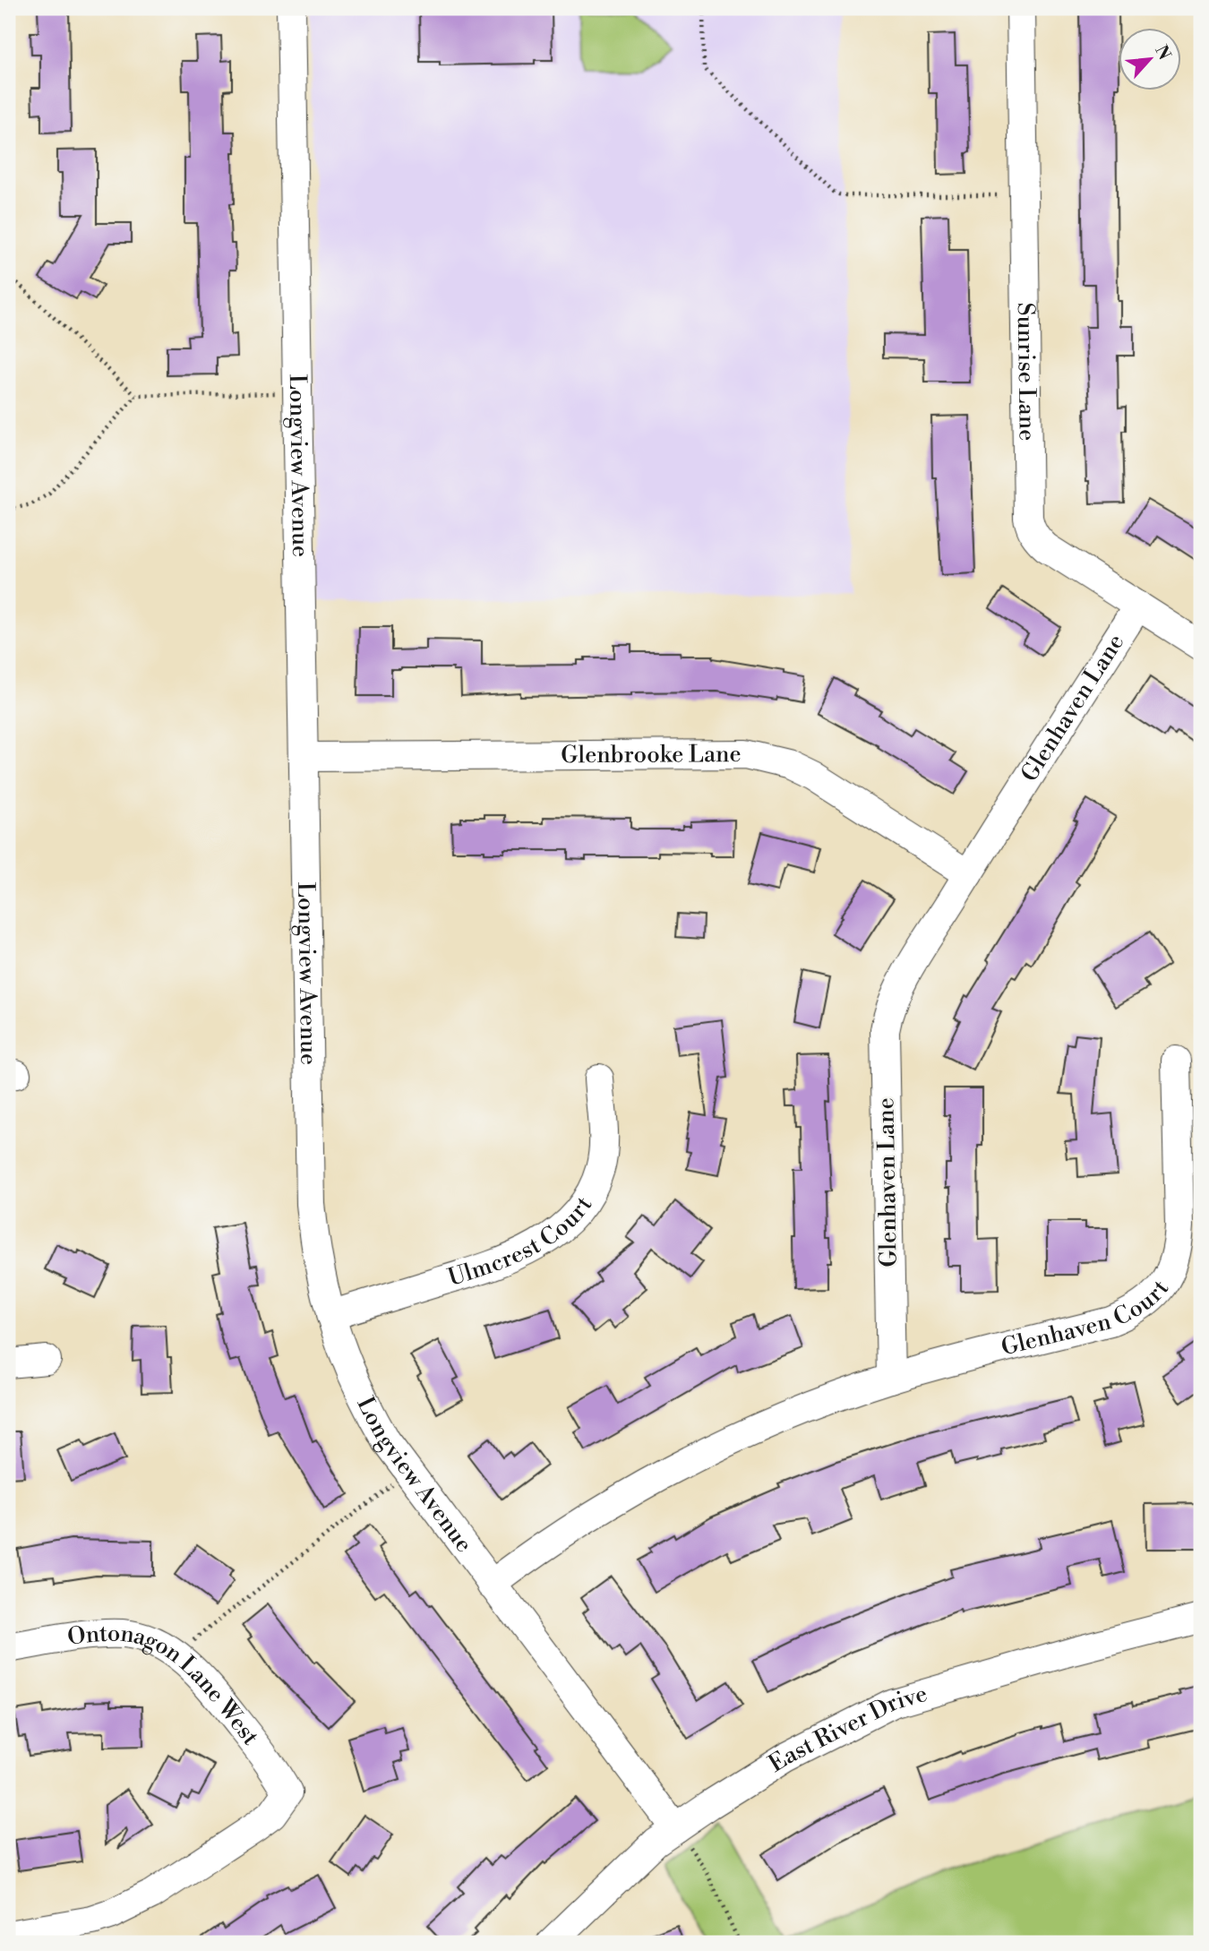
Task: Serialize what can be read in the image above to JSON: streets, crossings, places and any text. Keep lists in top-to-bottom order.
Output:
{
  "streets": {
    "street": [
      "Sunrise Lane",
      "Longview Avenue",
      "Glenhaven Lane",
      "Glenbrooke Lane",
      "Ulmcrest Court",
      "Glenhaven Court",
      "Ontonagon Lane West",
      "East River Drive"
    ]
  },
  "crossings": [
    ["Sunrise Lane", "Glenhaven Lane"],
    ["Longview Avenue", "Glenbrooke Lane"],
    ["Longview Avenue", "Ulmcrest Court"],
    ["Longview Avenue", "East River Drive"],
    ["Glenhaven Lane", "Glenbrooke Lane"],
    ["Glenhaven Lane", "Glenhaven Court"]
  ],
  "north": "top right"
}
